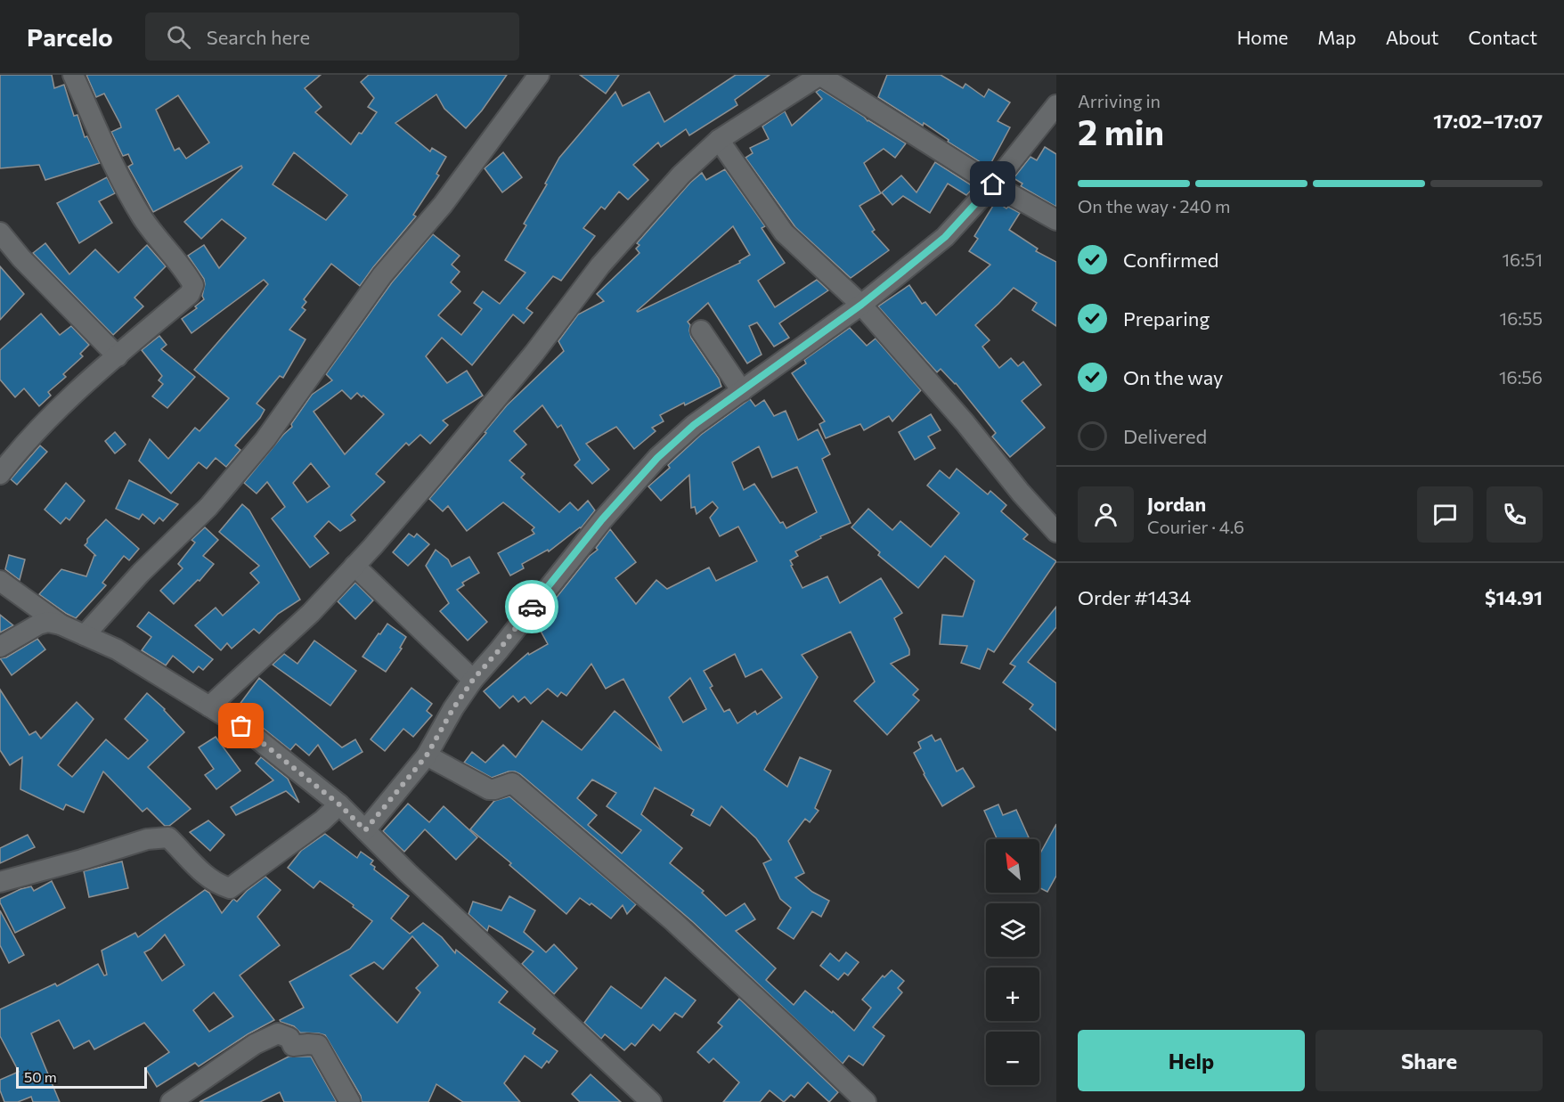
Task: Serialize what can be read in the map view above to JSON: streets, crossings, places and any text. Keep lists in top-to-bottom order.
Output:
{
  "scale_bar": "50 m",
  "north": "top left",
  "page": {
    "header": "Parcelo",
    "search": "Search here",
    "nav": [
      "Home",
      "Map",
      "About",
      "Contact"
    ],
    "heading": ["2 min", "Arriving in", "17:02–17:07"],
    "panel": [
      "Jordan",
      "Courier · 4.6",
      "Order #1434",
      "$14.91"
    ],
    "bar": "On the way · 240 m",
    "list": [
      ["Confirmed", "16:51"],
      ["Preparing", "16:55"],
      ["On the way", "16:56"],
      "Delivered"
    ],
    "map_buttons": ["+", "−"],
    "buttons": ["Help", "Share"],
    "scale": "50 m"
  }
}
